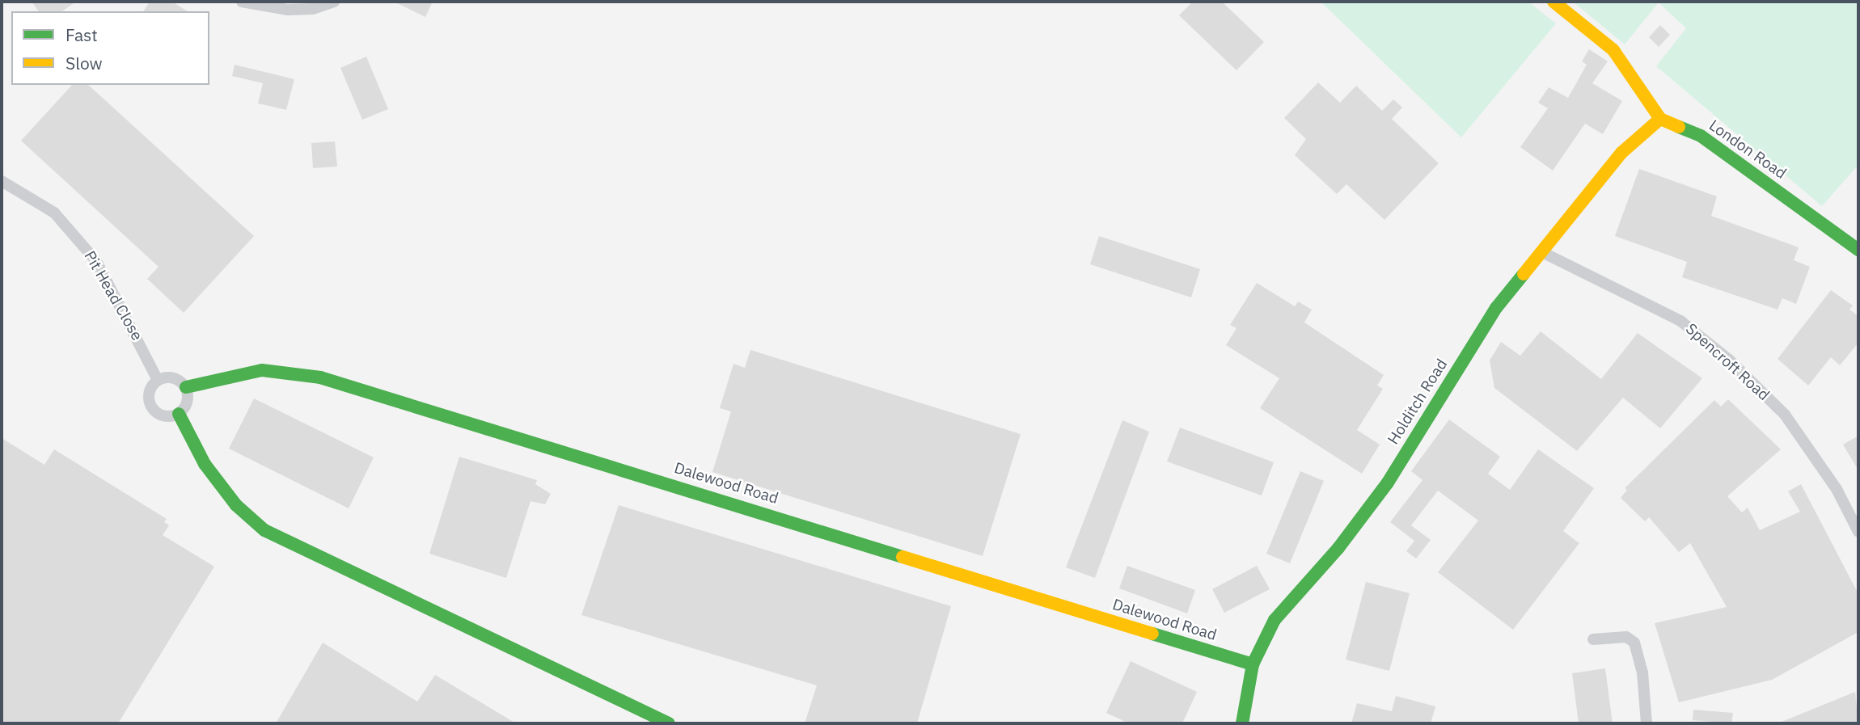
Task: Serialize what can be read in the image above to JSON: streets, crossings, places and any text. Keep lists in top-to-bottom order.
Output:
{
  "streets": {
    "street": [
      "London Road",
      "Pit Head Close",
      "Spencroft Road",
      "Holditch Road",
      "Dalewood Road"
    ]
  },
  "crossings": [
    ["London Road", "Holditch Road"],
    ["Pit Head Close", "Dalewood Road"],
    ["Spencroft Road", "Holditch Road"],
    ["Holditch Road", "Dalewood Road"]
  ],
  "legend": ["Fast", "Slow"]
}
